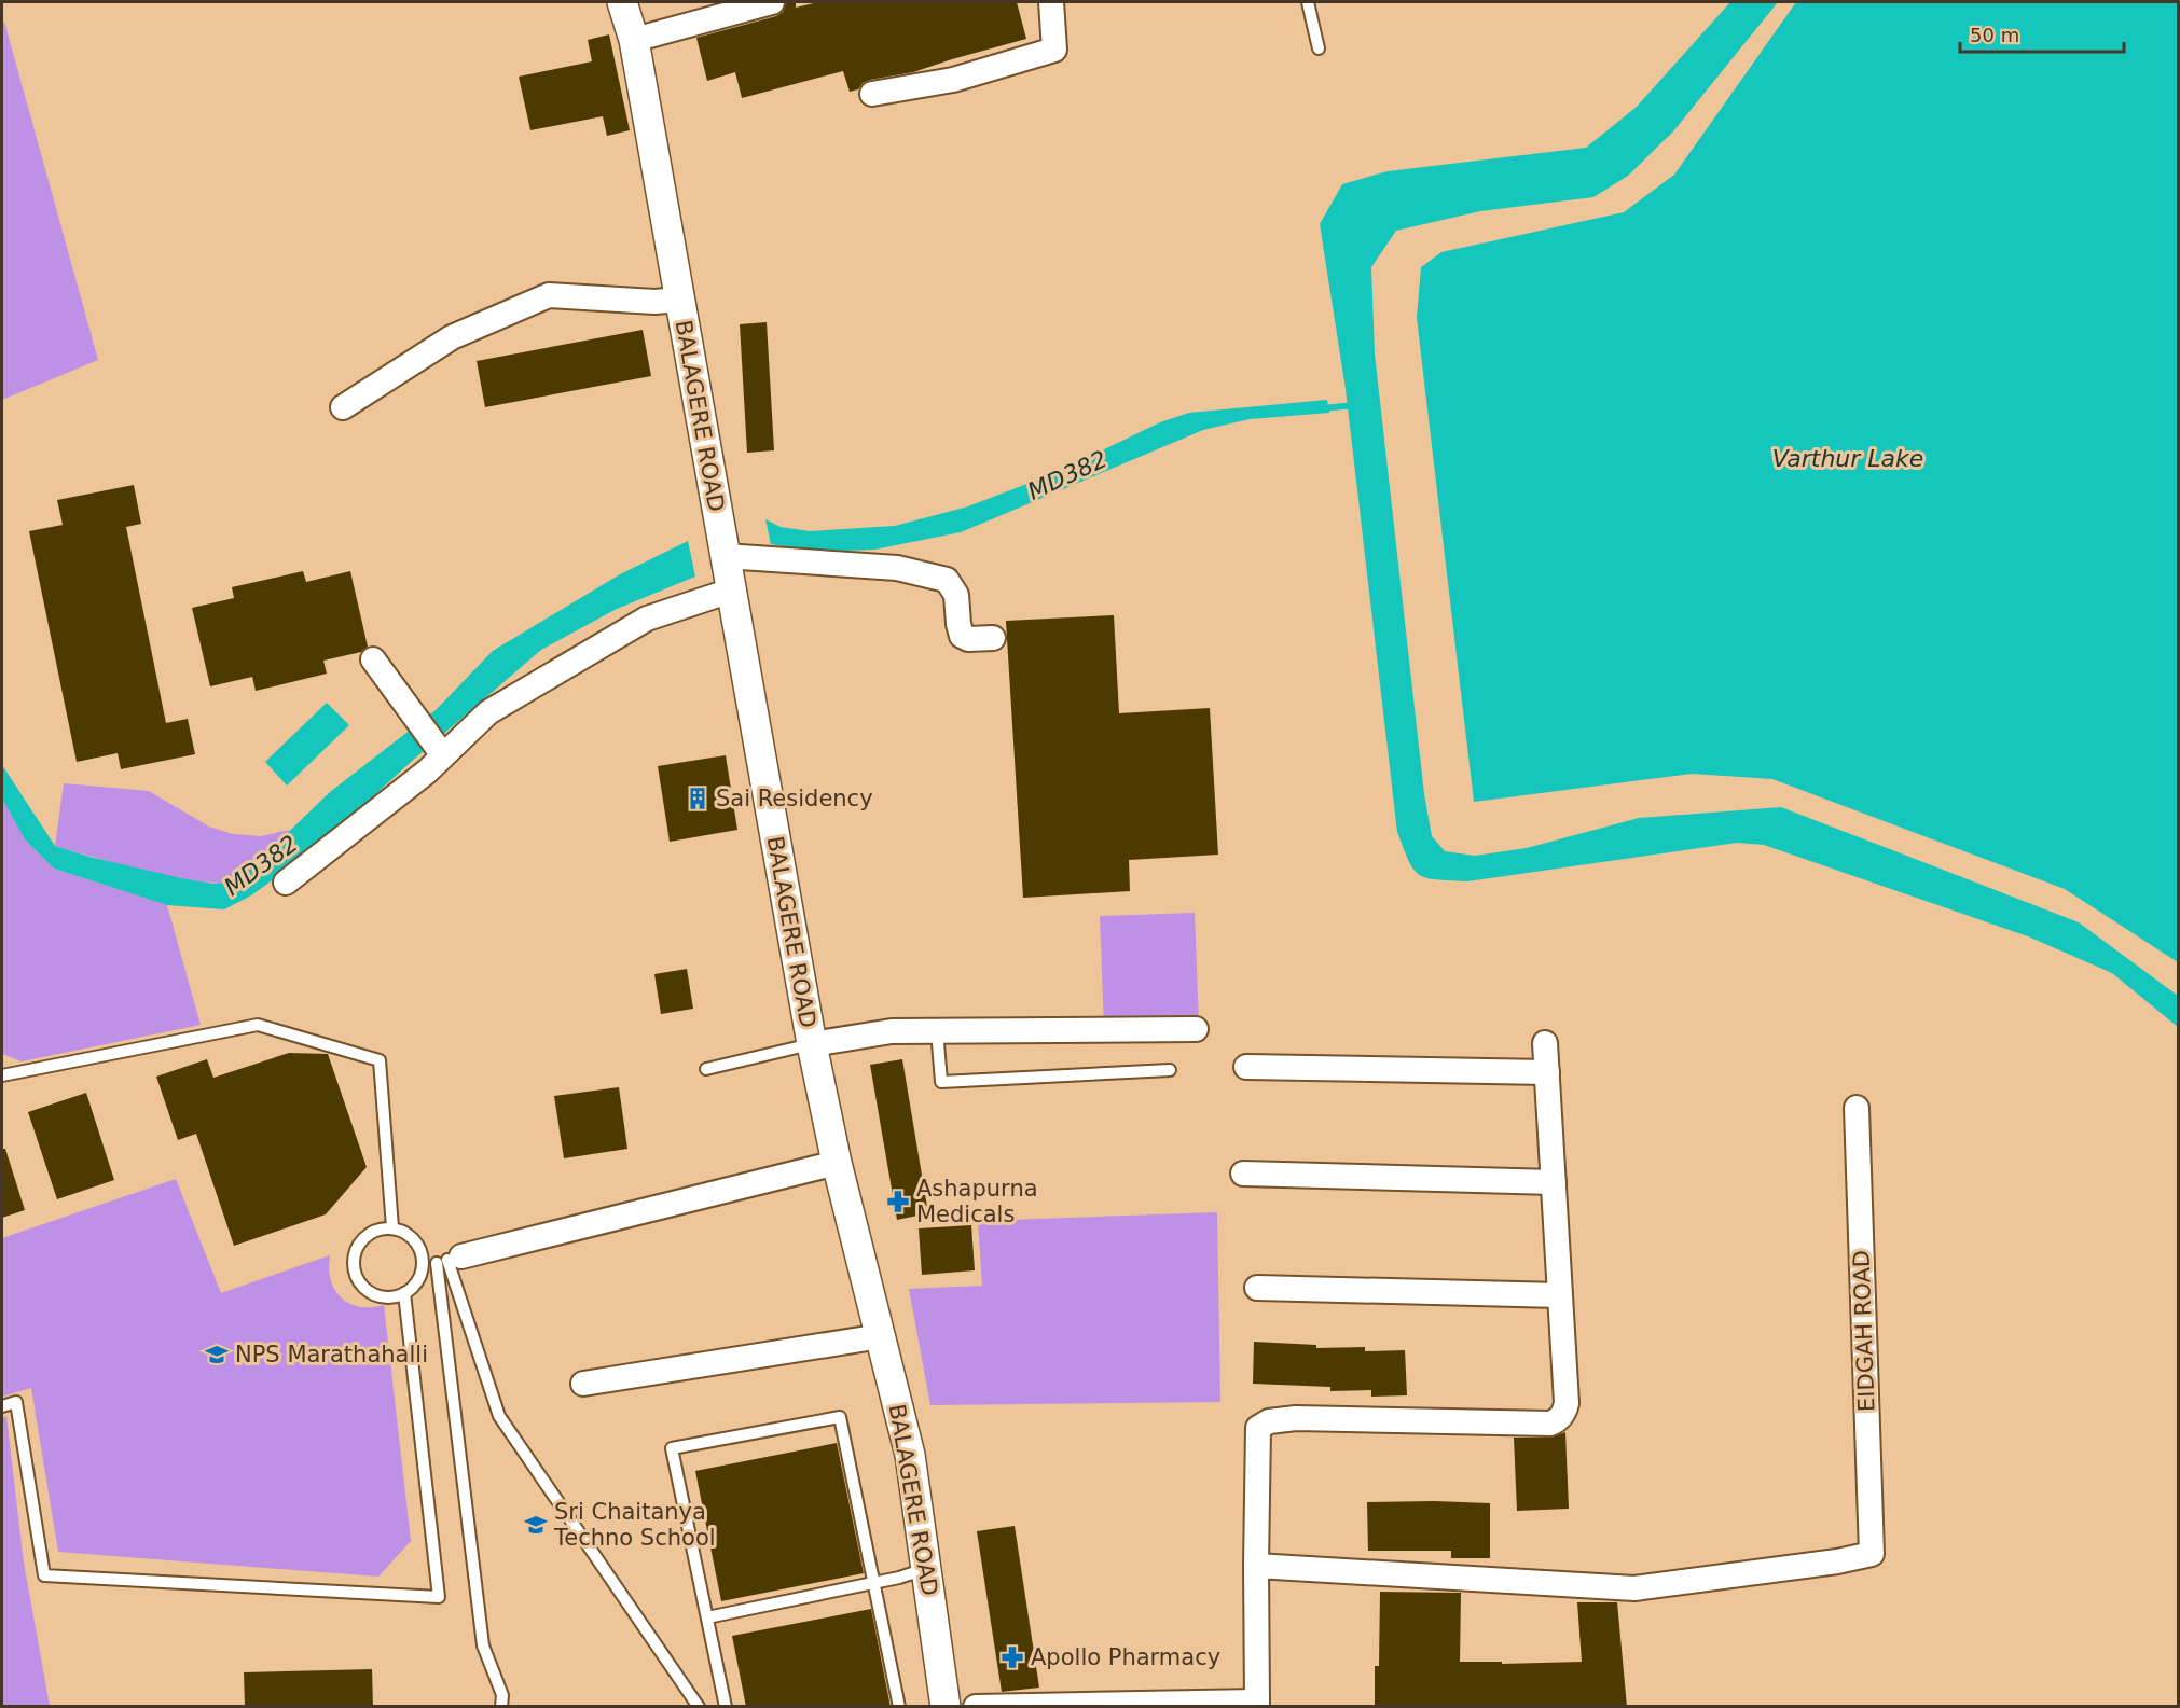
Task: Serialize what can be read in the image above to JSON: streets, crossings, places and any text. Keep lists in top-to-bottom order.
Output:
{
  "streets": {
    "street": ["BALAGERE ROAD", "EIDGAH ROAD"]
  },
  "water": ["Varthur Lake", "MD382"],
  "places": {
    "building": ["Sai Residency"],
    "pharmacy": ["Ashapurna Medicals", "Apollo Pharmacy"],
    "school or university": ["NPS Marathahalli", "Sri Chaitanya Techno School"]
  },
  "scale_bar": "50 m"
}
